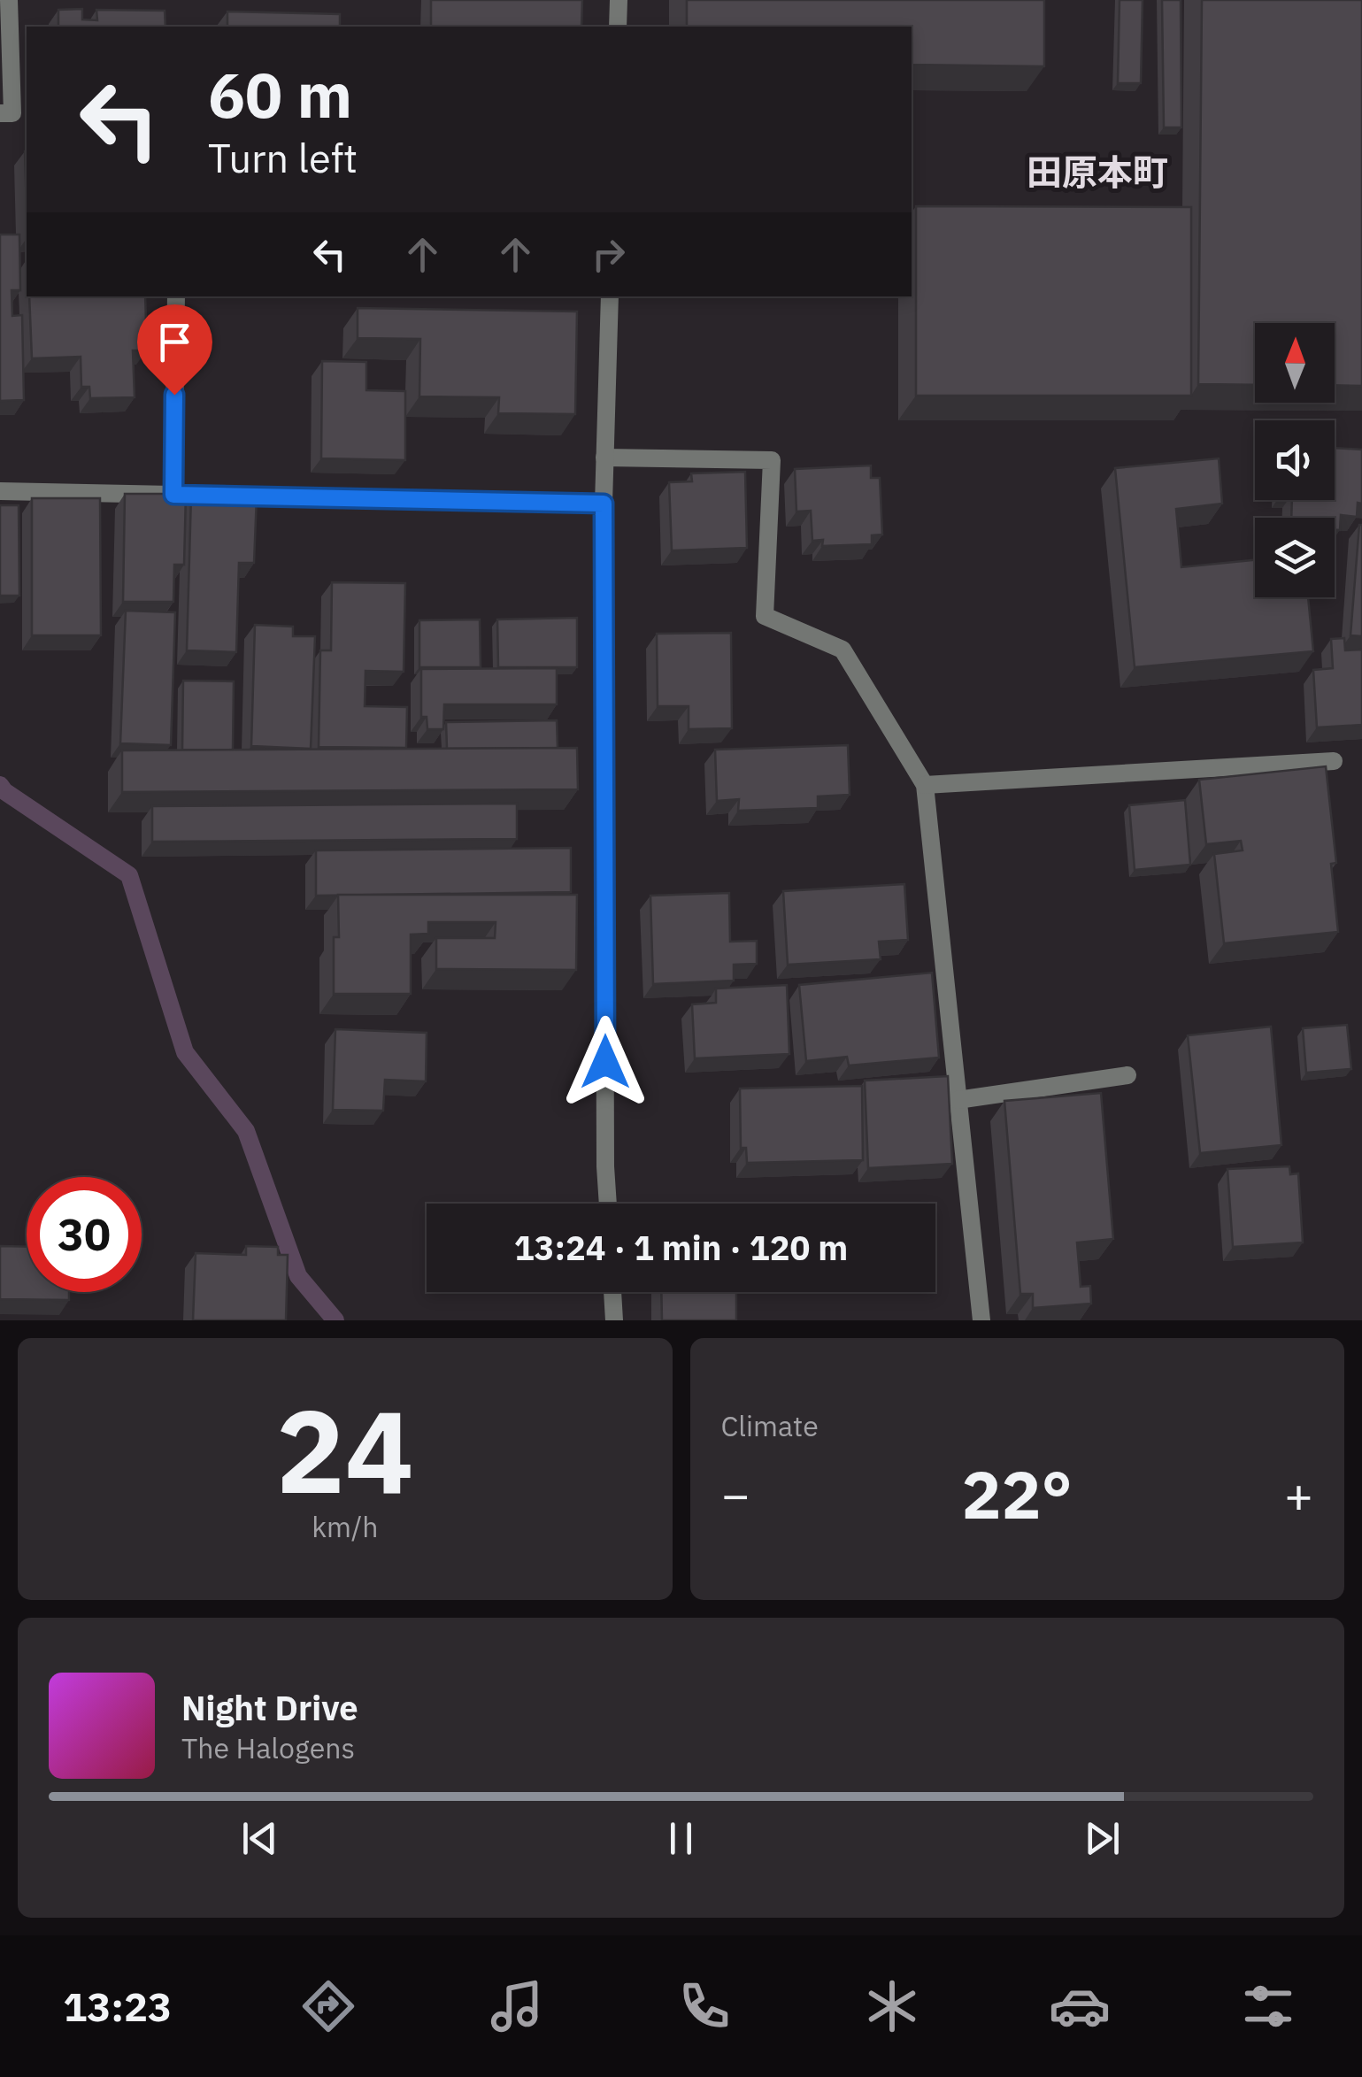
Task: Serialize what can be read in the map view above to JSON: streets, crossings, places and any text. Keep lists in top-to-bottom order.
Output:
{
  "districts": ["田原本町"],
  "north": "top",
  "page": {
    "turn": ["60 m", "Turn left"],
    "limit": "30",
    "trip": "13:24 · 1 min · 120 m",
    "tile": [
      ["24", "km/h"],
      "Climate"
    ],
    "heat": ["−", "22°", "+"],
    "song": ["Night Drive", "The Halogens"],
    "tabs": "13:23"
  }
}
